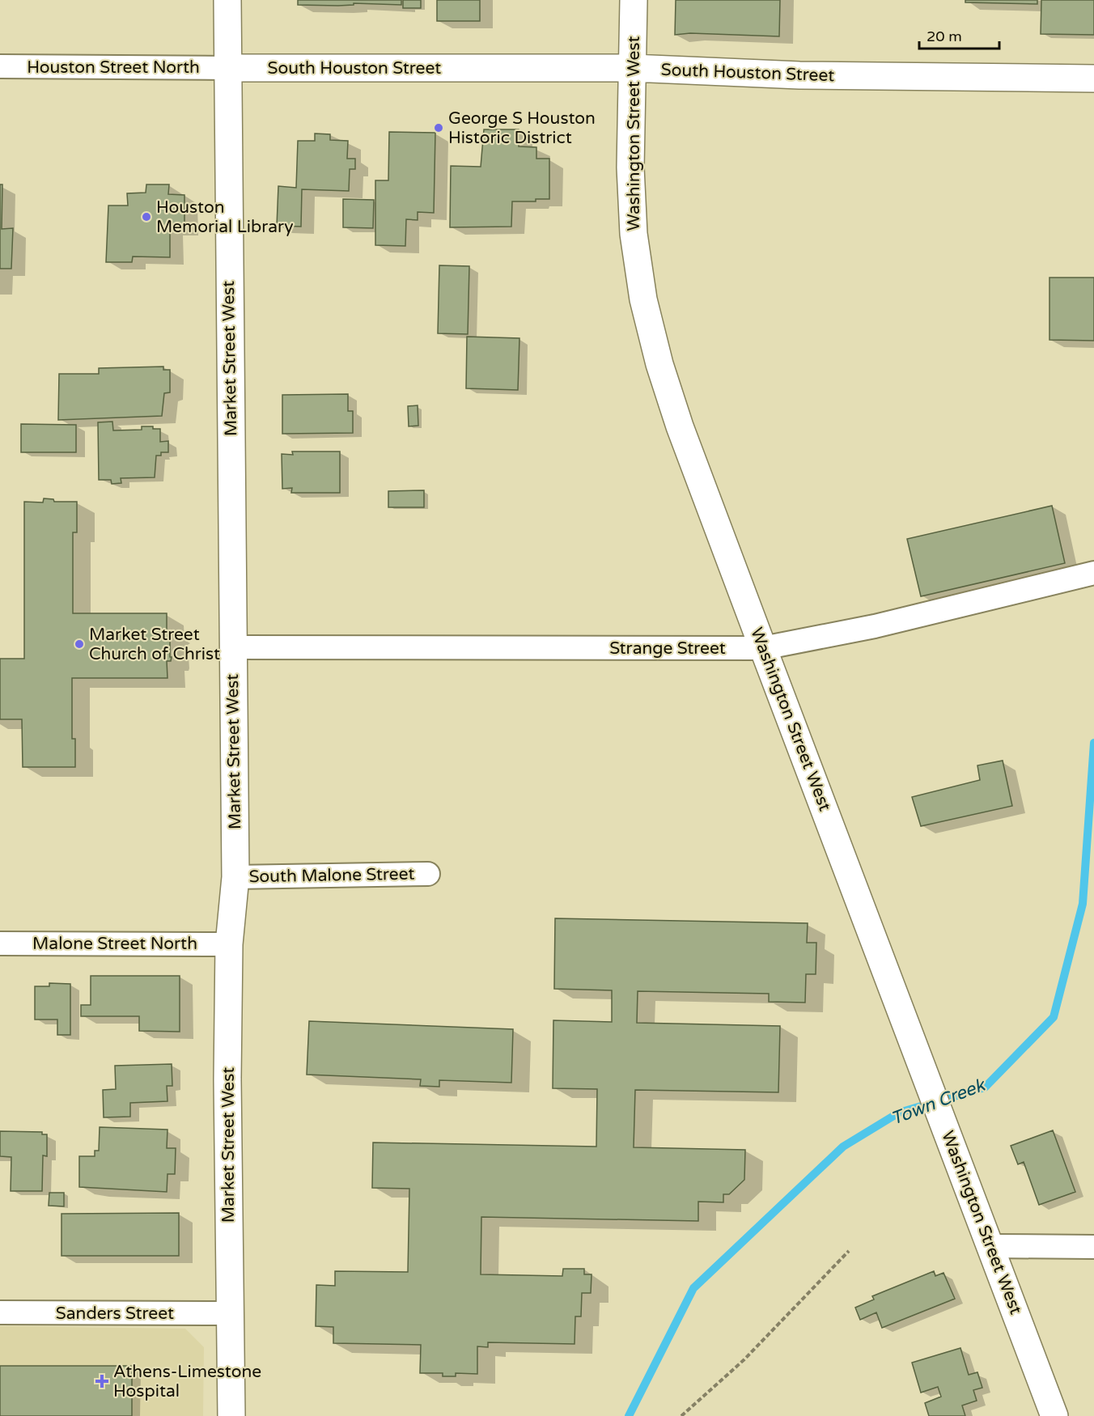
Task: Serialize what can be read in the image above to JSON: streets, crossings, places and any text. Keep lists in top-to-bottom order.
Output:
{
  "streets": {
    "street": [
      "Houston Street North",
      "South Houston Street",
      "Washington Street West",
      "Market Street West",
      "Strange Street",
      "South Malone Street",
      "Malone Street North",
      "Sanders Street"
    ]
  },
  "crossings": [
    ["Houston Street North", "South Houston Street"],
    ["Houston Street North", "Market Street West"],
    ["South Houston Street", "Washington Street West"],
    ["South Houston Street", "Market Street West"],
    ["Washington Street West", "Strange Street"],
    ["Market Street West", "Strange Street"],
    ["Market Street West", "South Malone Street"],
    ["Market Street West", "Malone Street North"],
    ["Market Street West", "Sanders Street"]
  ],
  "water": ["Town Creek"],
  "places": {
    "other": ["George S Houston Historic District", "Houston Memorial Library", "Market Street Church of Christ"],
    "health": ["Athens-Limestone Hospital"]
  },
  "scale_bar": "20 m"
}
